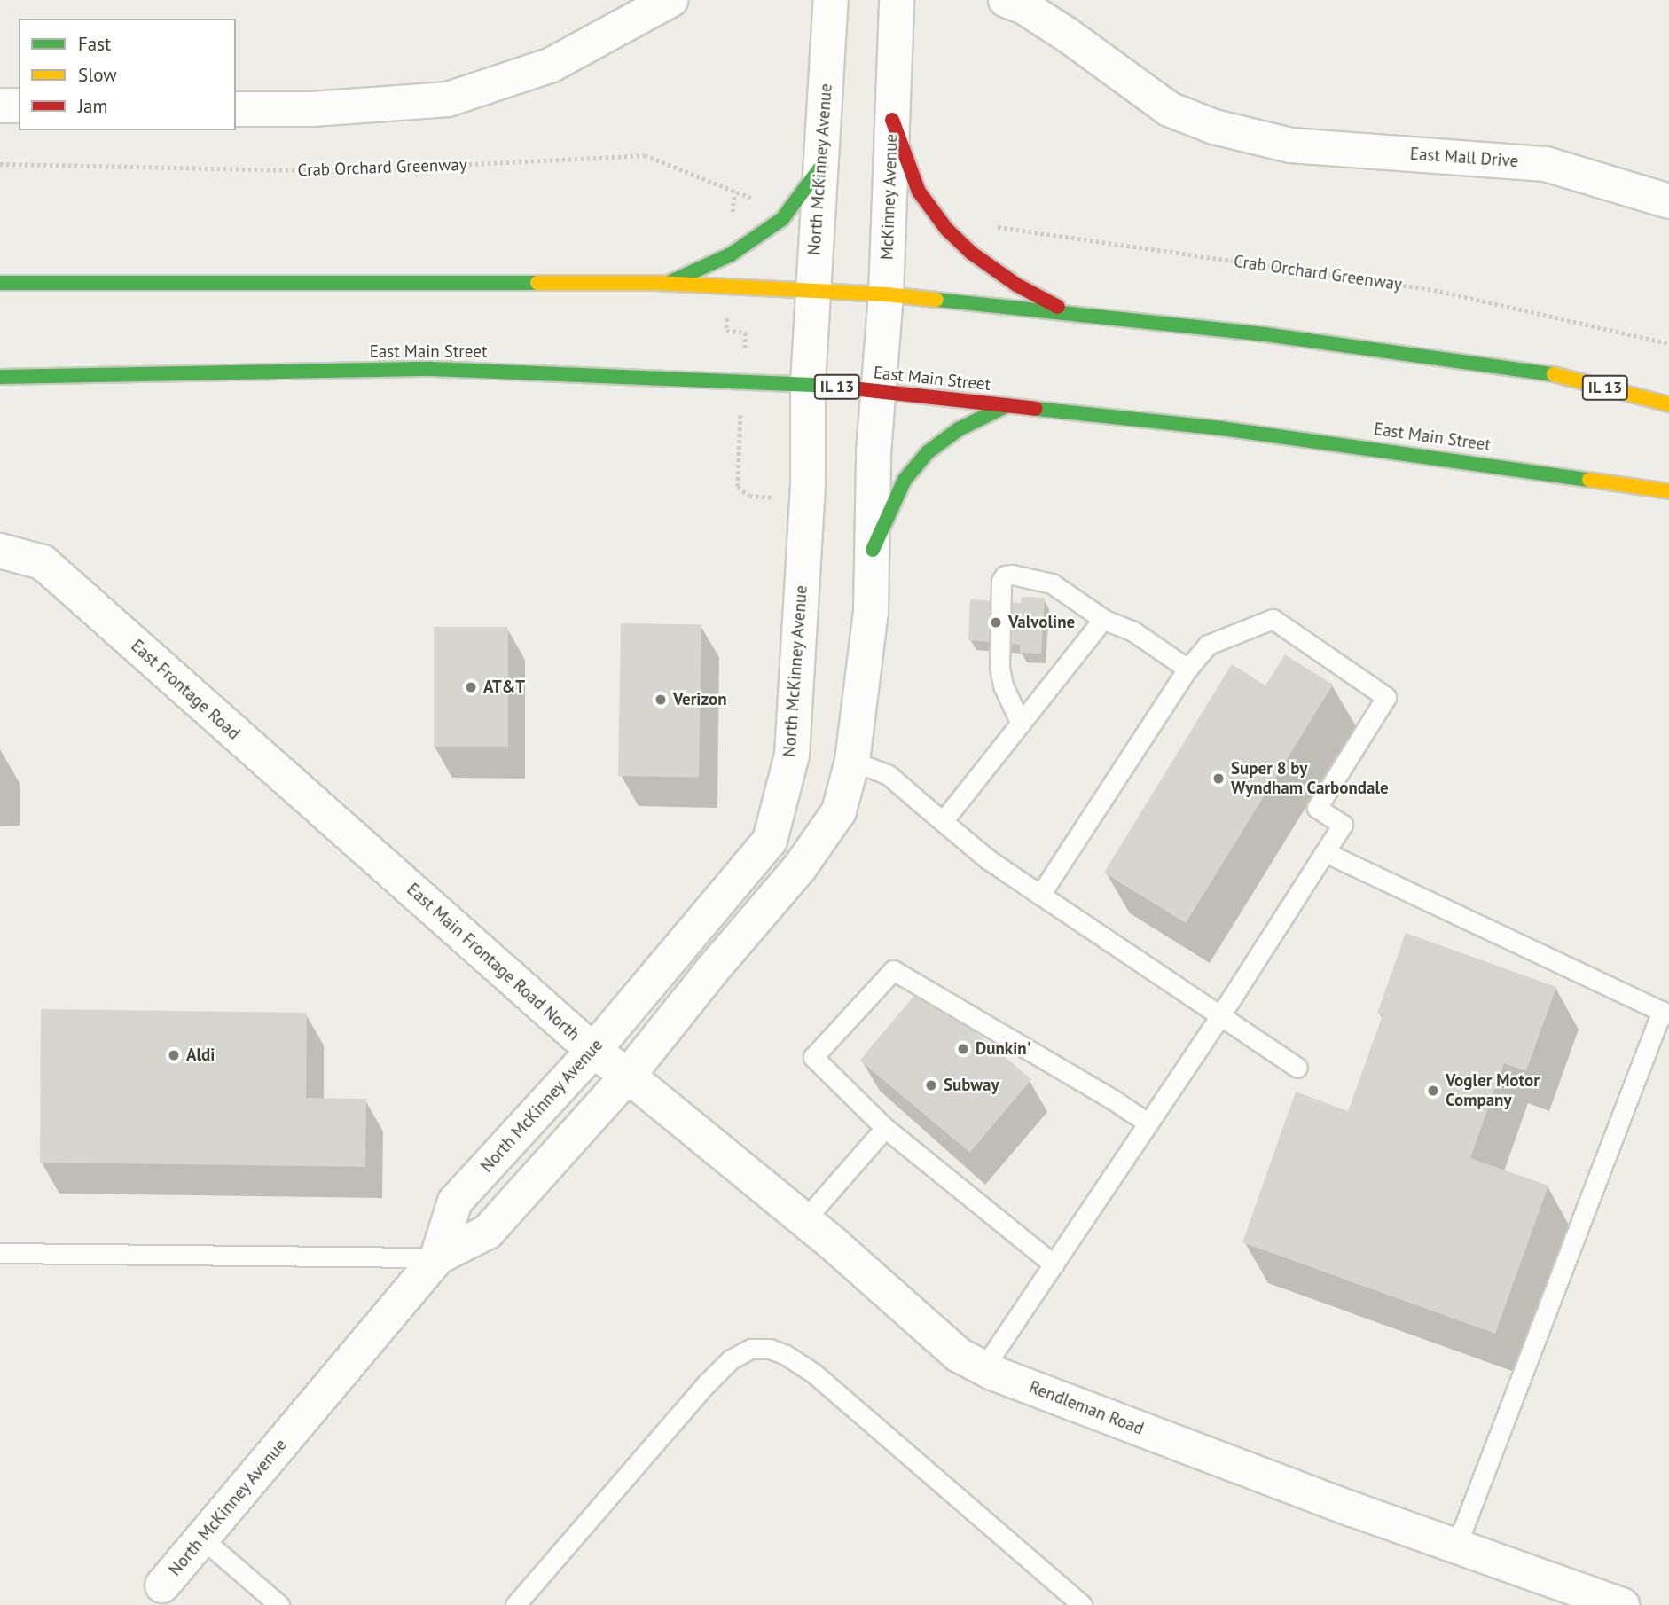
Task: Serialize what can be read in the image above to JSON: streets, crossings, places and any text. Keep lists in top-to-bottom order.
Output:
{
  "streets": {
    "highway": ["East Main Street", "IL 13"],
    "street": [
      "East Mall Drive",
      "North McKinney Avenue",
      "McKinney Avenue",
      "East Frontage Road",
      "East Main Frontage Road North",
      "Rendleman Road"
    ],
    "path": ["Crab Orchard Greenway"]
  },
  "crossings": [
    ["North McKinney Avenue", "McKinney Avenue"],
    ["North McKinney Avenue", "East Main Street"],
    ["North McKinney Avenue", "IL 13"],
    ["North McKinney Avenue", "East Main Frontage Road North"],
    ["North McKinney Avenue", "Rendleman Road"],
    ["McKinney Avenue", "East Main Street"],
    ["McKinney Avenue", "IL 13"],
    ["East Frontage Road", "East Main Frontage Road North"],
    ["East Main Frontage Road North", "Rendleman Road"]
  ],
  "places": [
    "Valvoline",
    "AT&T",
    "Verizon",
    "Super 8 by Wyndham Carbondale",
    "Dunkin'",
    "Aldi",
    "Subway",
    "Vogler Motor Company"
  ],
  "legend": ["Fast", "Slow", "Jam"]
}
